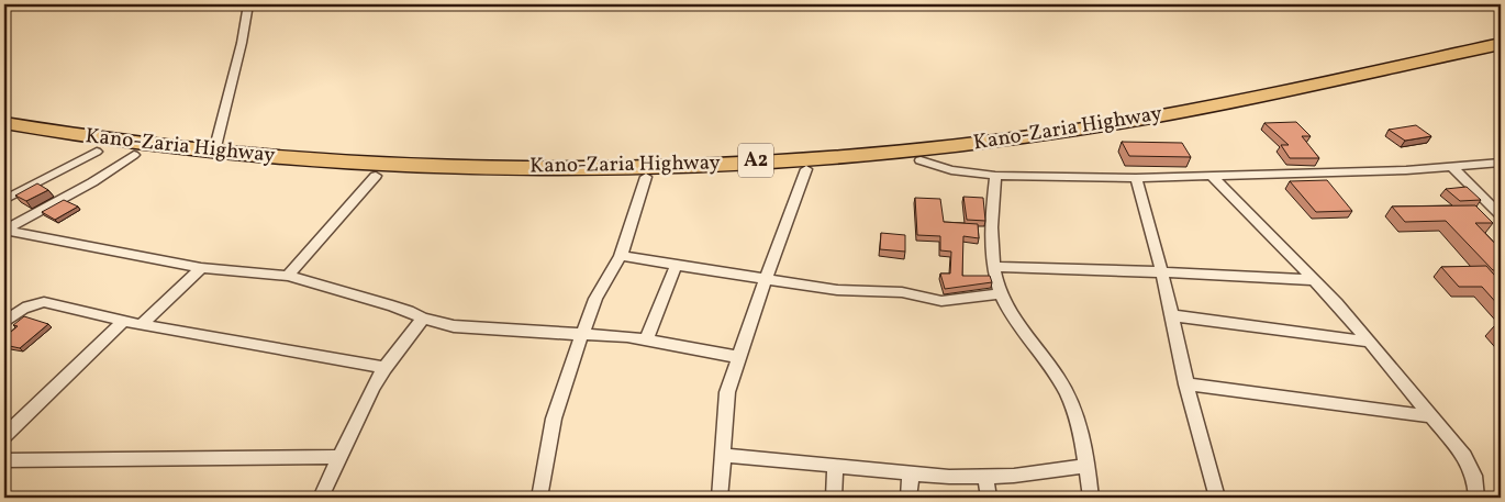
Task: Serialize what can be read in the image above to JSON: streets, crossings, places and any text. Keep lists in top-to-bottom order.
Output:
{
  "streets": {
    "highway": ["Kano-Zaria Highway", "A2"]
  }
}
